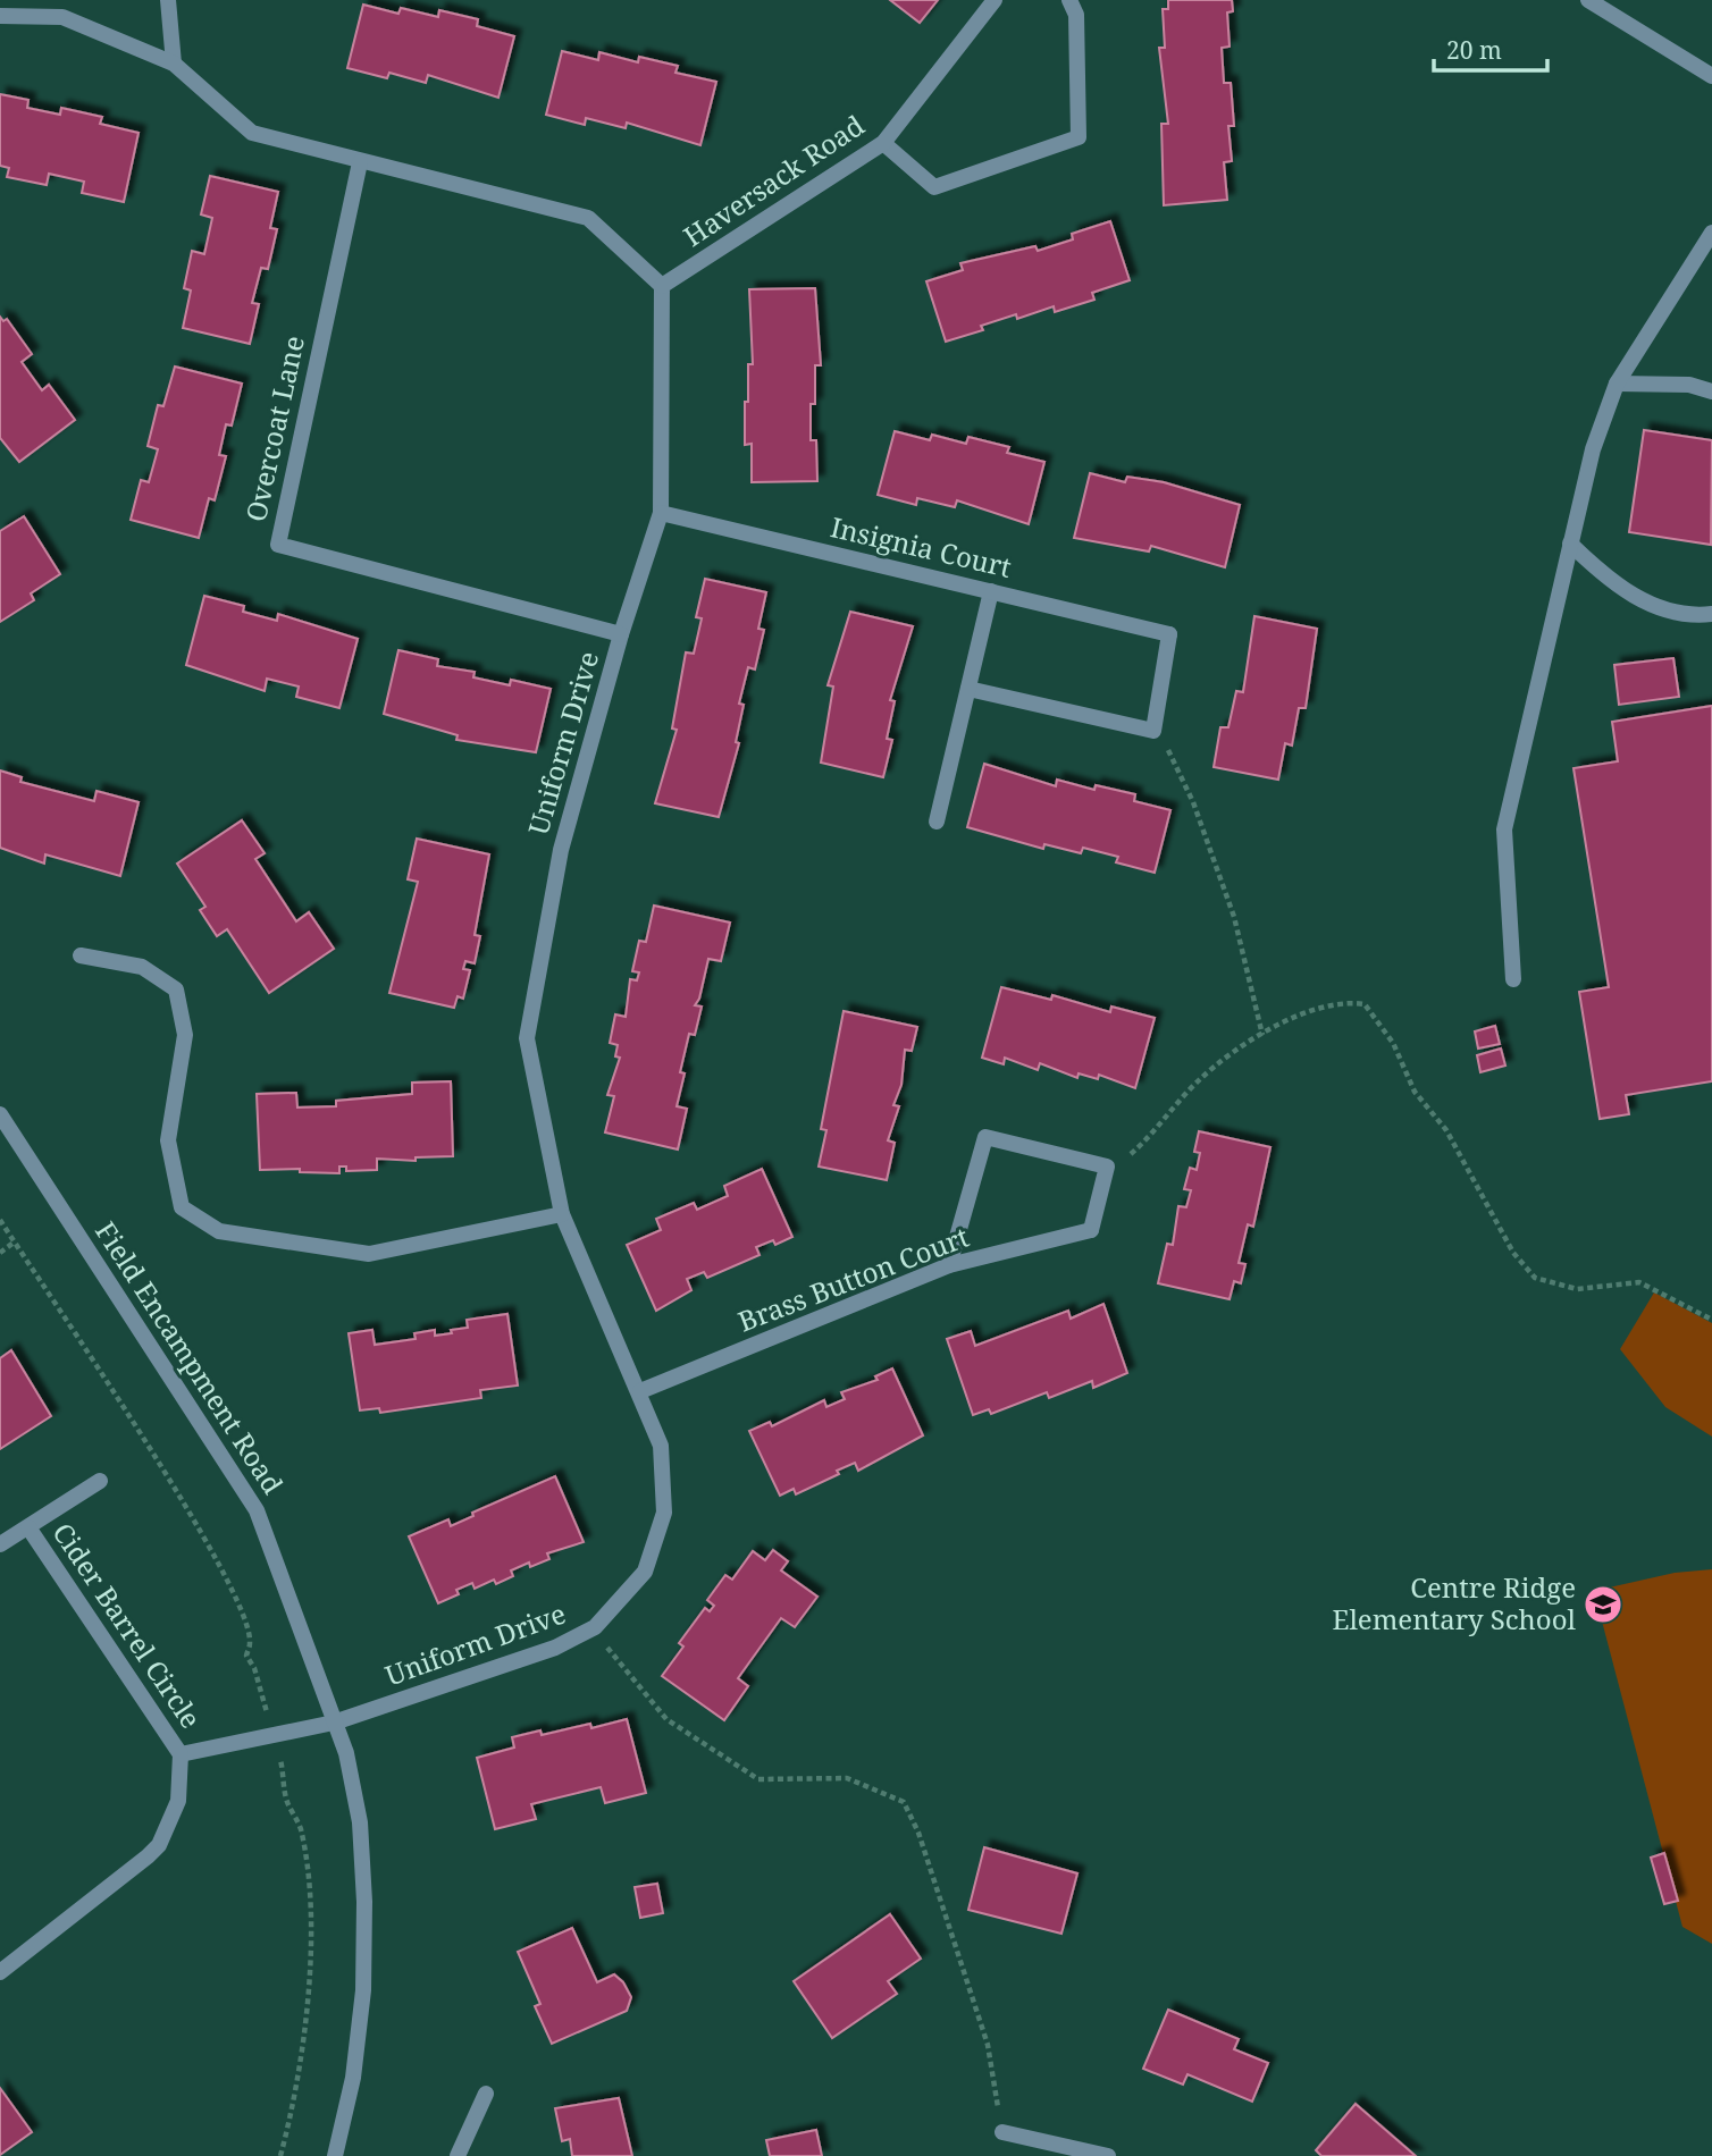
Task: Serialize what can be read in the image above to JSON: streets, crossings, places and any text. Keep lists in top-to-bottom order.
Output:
{
  "streets": {
    "street": [
      "Haversack Road",
      "Overcoat Lane",
      "Insignia Court",
      "Uniform Drive",
      "Brass Button Court",
      "Field Encampment Road",
      "Cider Barrel Circle"
    ]
  },
  "crossings": [
    ["Haversack Road", "Uniform Drive"],
    ["Overcoat Lane", "Uniform Drive"],
    ["Insignia Court", "Uniform Drive"],
    ["Uniform Drive", "Brass Button Court"],
    ["Uniform Drive", "Field Encampment Road"],
    ["Uniform Drive", "Cider Barrel Circle"],
    ["Field Encampment Road", "Cider Barrel Circle"]
  ],
  "places": {
    "school or university": ["Centre Ridge Elementary School"]
  },
  "scale_bar": "20 m"
}
